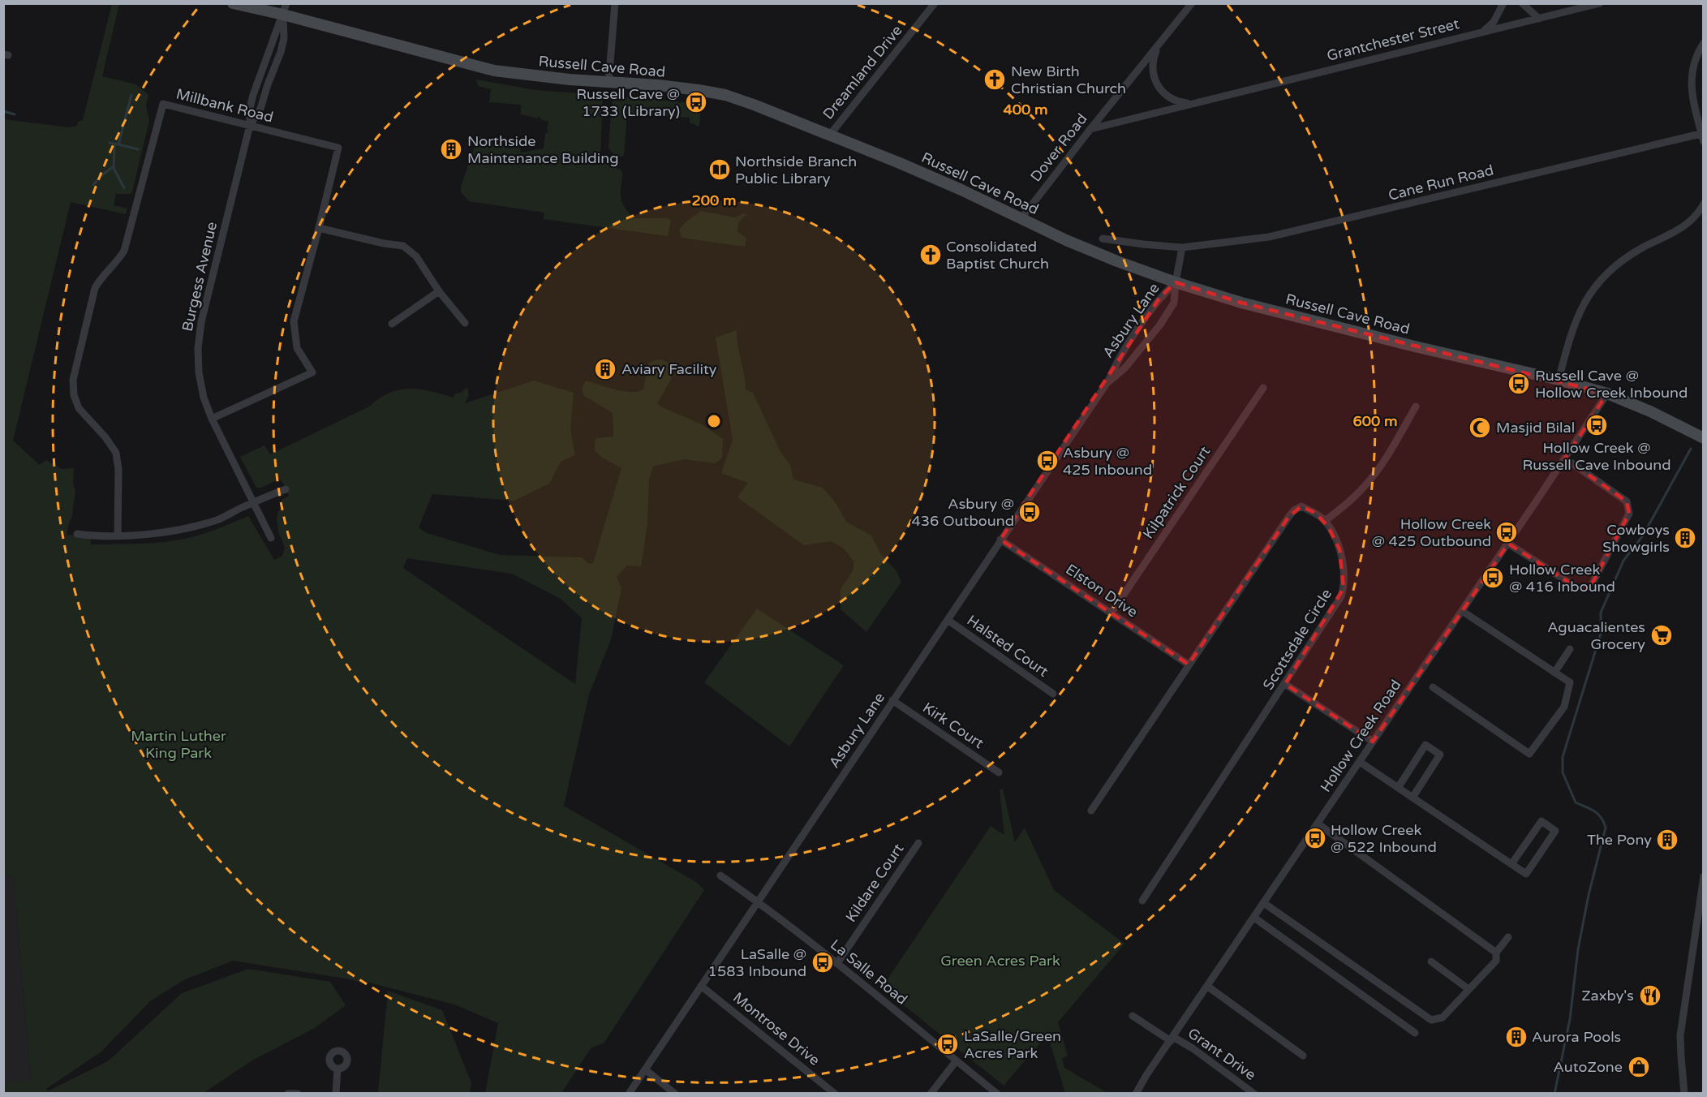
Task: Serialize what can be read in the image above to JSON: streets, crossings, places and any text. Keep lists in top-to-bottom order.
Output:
{
  "streets": {
    "main road": ["Russell Cave Road"],
    "street": [
      "Grantchester Street",
      "Dreamland Drive",
      "Millbank Road",
      "Dover Road",
      "Cane Run Road",
      "Burgess Avenue",
      "Asbury Lane",
      "Kilpatrick Court",
      "Elston Drive",
      "Scottsdale Circle",
      "Halsted Court",
      "Kirk Court",
      "Hollow Creek Road",
      "Kildare Court",
      "La Salle Road",
      "Montrose Drive",
      "Grant Drive"
    ]
  },
  "crossings": [
    ["Grantchester Street", "Dover Road"],
    ["Russell Cave Road", "Dreamland Drive"],
    ["Russell Cave Road", "Dover Road"],
    ["Russell Cave Road", "Burgess Avenue"],
    ["Russell Cave Road", "Asbury Lane"],
    ["Russell Cave Road", "Hollow Creek Road"],
    ["Millbank Road", "Burgess Avenue"],
    ["Asbury Lane", "Elston Drive"],
    ["Asbury Lane", "Halsted Court"],
    ["Asbury Lane", "Kirk Court"],
    ["Asbury Lane", "La Salle Road"],
    ["Asbury Lane", "Montrose Drive"],
    ["Kilpatrick Court", "Elston Drive"],
    ["Elston Drive", "Scottsdale Circle"],
    ["Hollow Creek Road", "Grant Drive"],
    ["Kildare Court", "La Salle Road"]
  ],
  "parks": ["Martin Luther King Park", "Green Acres Park"],
  "places": {
    "church": ["New Birth Christian Church", "Consolidated Baptist Church"],
    "bus stop": [
      "Russell Cave @ 1733 (Library)",
      "Russell Cave @ Hollow Creek Inbound",
      "Hollow Creek @ Russell Cave Inbound",
      "Asbury @ 425 Inbound",
      "Asbury @ 436 Outbound",
      "Hollow Creek @ 425 Outbound",
      "Hollow Creek @ 416 Inbound",
      "Hollow Creek @ 522 Inbound",
      "LaSalle @ 1583 Inbound",
      "LaSalle/Green Acres Park"
    ],
    "building": [
      "Northside Maintenance Building",
      "Aviary Facility",
      "Cowboys Showgirls",
      "The Pony",
      "Aurora Pools"
    ],
    "library": ["Northside Branch Public Library"],
    "mosque": ["Masjid Bilal"],
    "supermarket": ["Aguacalientes Grocery"],
    "restaurant": ["Zaxby's"],
    "shop": ["AutoZone"]
  },
  "rings": ["400 m", "200 m", "600 m"]
}
